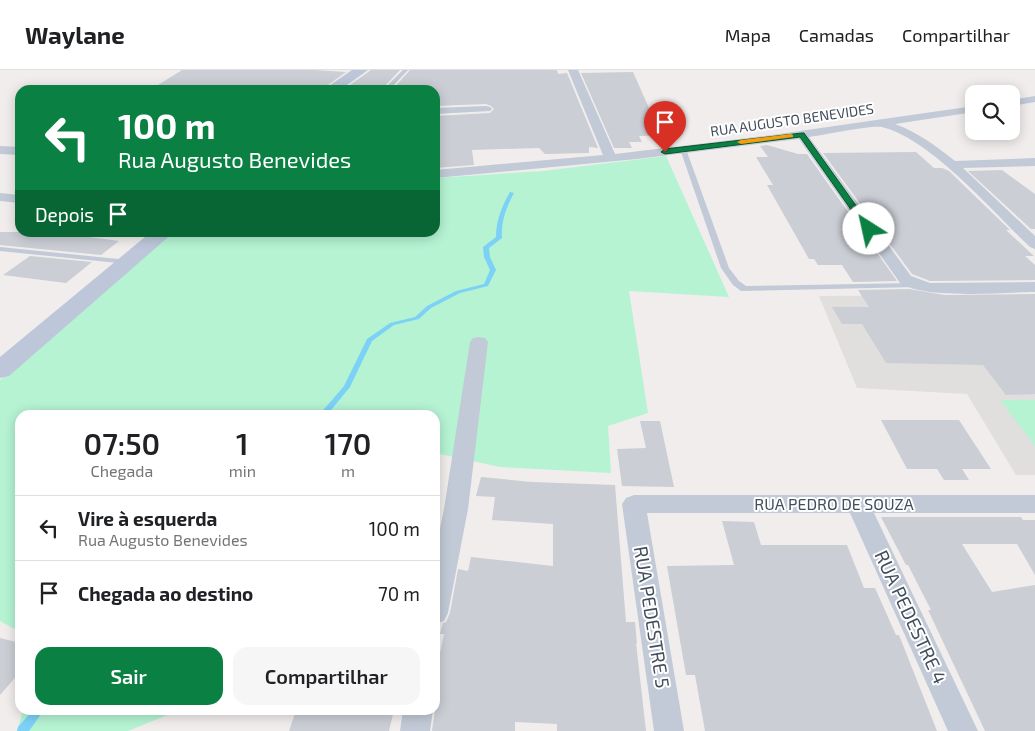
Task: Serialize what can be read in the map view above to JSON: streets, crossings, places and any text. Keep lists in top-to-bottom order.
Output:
{
  "streets": {
    "street": [
      "RUA AUGUSTO BENEVIDES",
      "RUA PEDRO DE SOUZA",
      "RUA PEDESTRE 5",
      "RUA PEDESTRE 4"
    ]
  },
  "crossings": [
    ["RUA PEDRO DE SOUZA", "RUA PEDESTRE 5"],
    ["RUA PEDRO DE SOUZA", "RUA PEDESTRE 4"]
  ],
  "page": {
    "header": "Waylane",
    "nav": ["Mapa", "Camadas", "Compartilhar"],
    "turn": ["100 m", "Rua Augusto Benevides"],
    "then": "Depois",
    "eta": [
      "07:50",
      "Chegada",
      "1",
      "min",
      "170",
      "m"
    ],
    "list": [
      {
        "name": "Vire à esquerda",
        "note": "Rua Augusto Benevides",
        "value": "100 m"
      },
      {
        "name": "Chegada ao destino",
        "value": "70 m"
      }
    ],
    "buttons": ["Sair", "Compartilhar"]
  }
}
